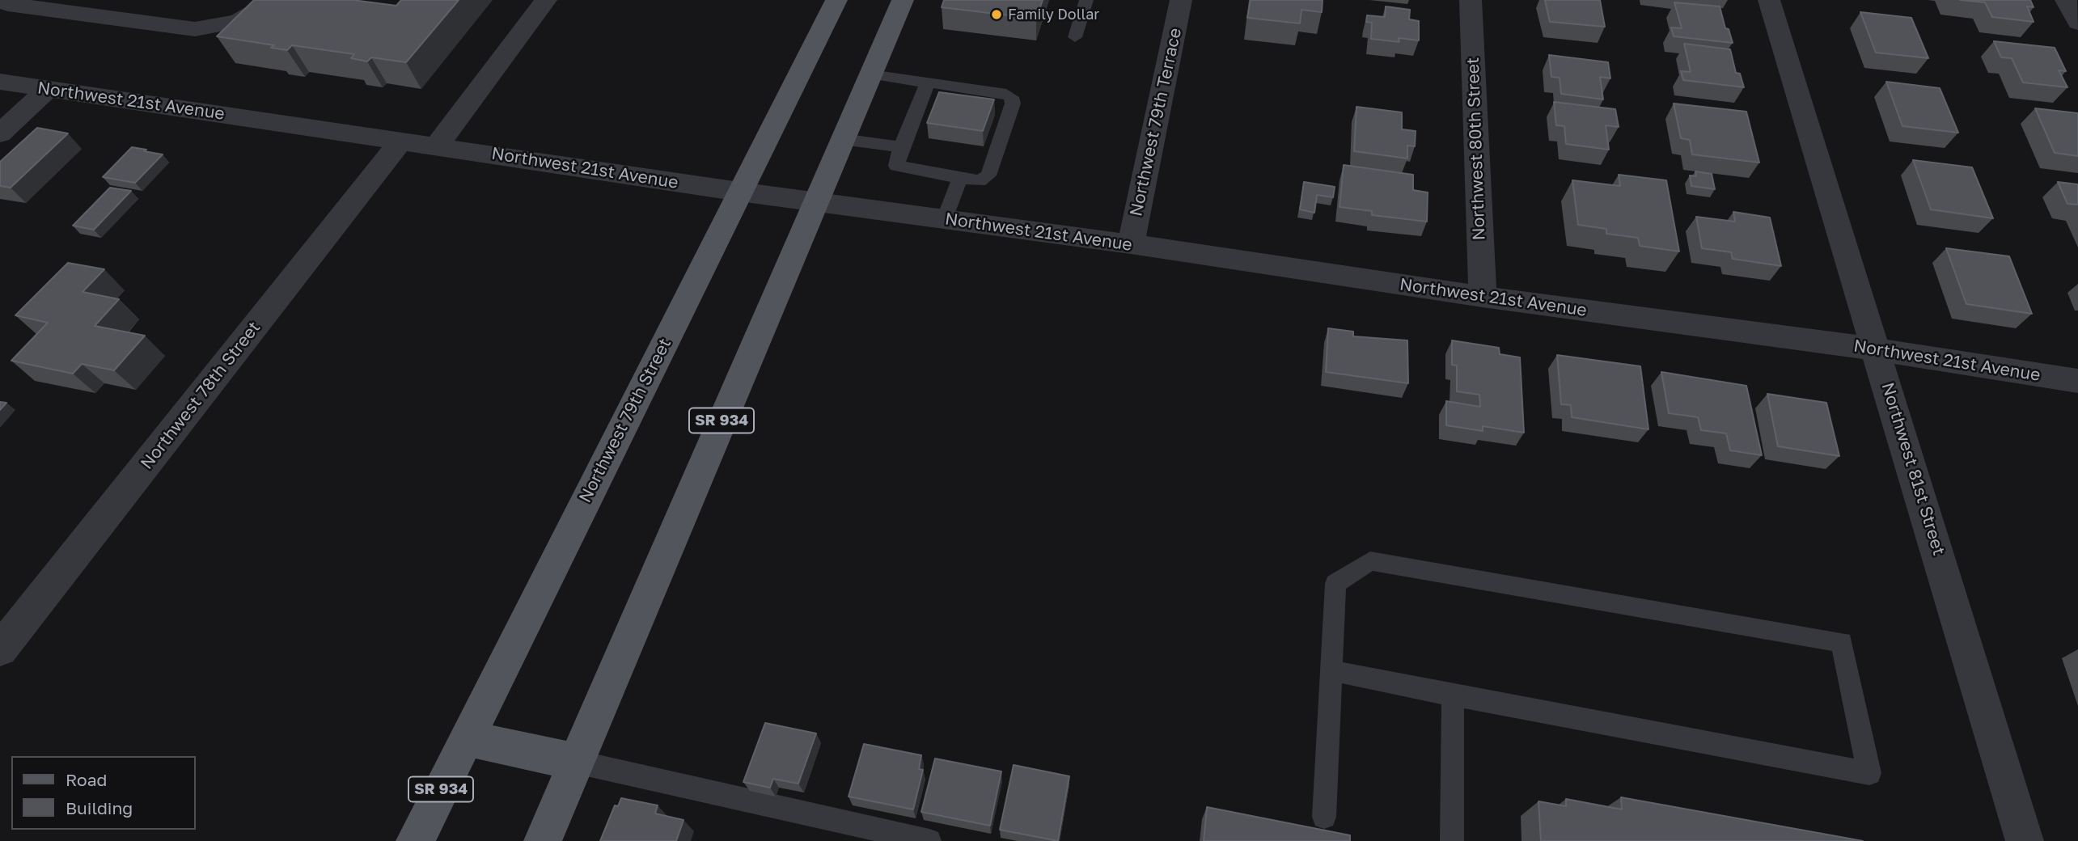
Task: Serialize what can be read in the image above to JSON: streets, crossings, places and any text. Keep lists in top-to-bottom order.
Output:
{
  "streets": {
    "main road": ["Northwest 79th Street", "SR 934"],
    "street": [
      "Northwest 21st Avenue",
      "Northwest 79th Terrace",
      "Northwest 80th Street",
      "Northwest 78th Street",
      "Northwest 81st Street"
    ]
  },
  "crossings": [
    ["Northwest 21st Avenue", "Northwest 79th Terrace"],
    ["Northwest 21st Avenue", "Northwest 80th Street"],
    ["Northwest 21st Avenue", "Northwest 78th Street"],
    ["Northwest 21st Avenue", "Northwest 79th Street"],
    ["Northwest 21st Avenue", "SR 934"],
    ["Northwest 21st Avenue", "Northwest 81st Street"]
  ],
  "places": ["Family Dollar"],
  "legend": ["Road", "Building"]
}
